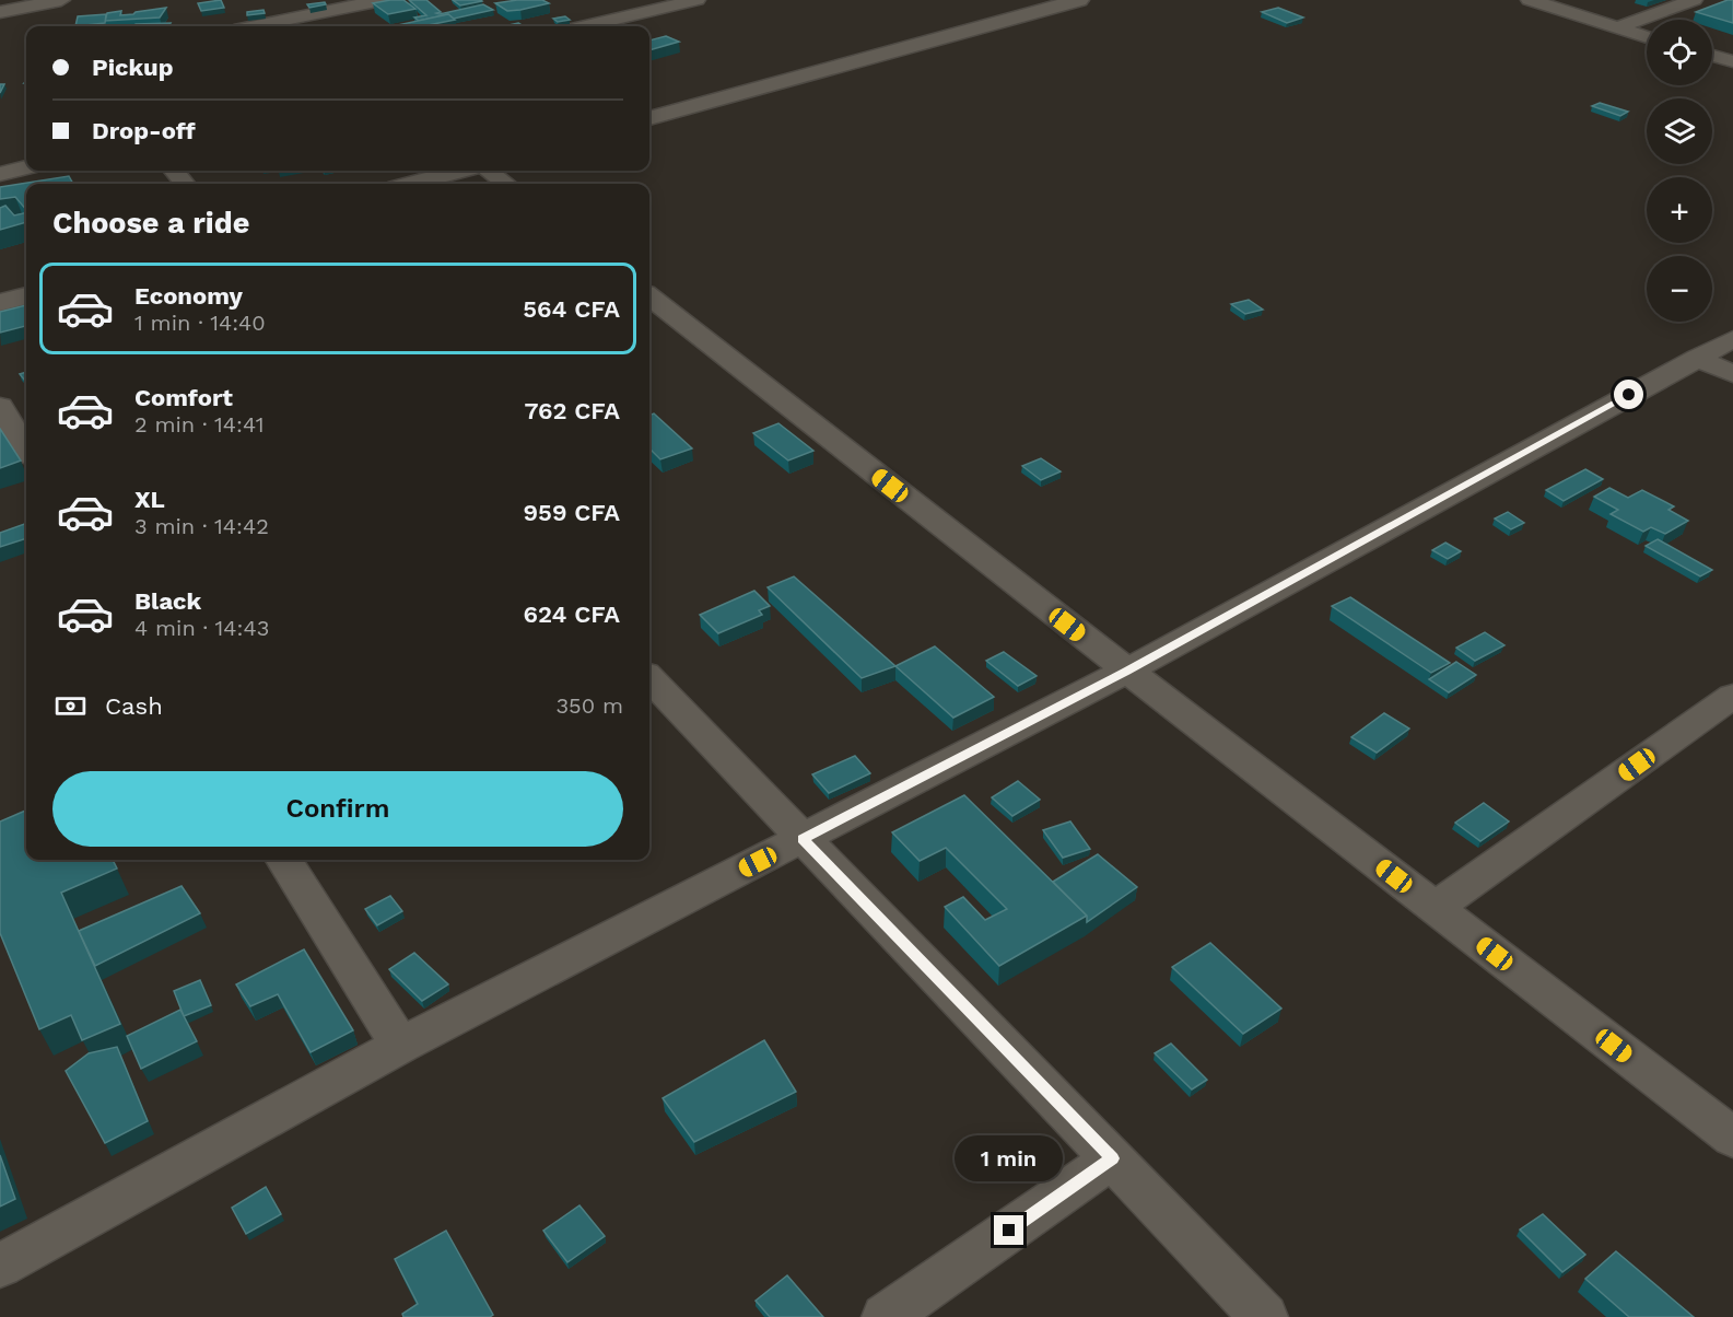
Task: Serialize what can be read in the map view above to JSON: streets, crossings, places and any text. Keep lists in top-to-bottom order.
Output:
{
  "page": {
    "map_buttons": ["+", "−"],
    "banner": ["Pickup", "Drop-off"],
    "heading": "Choose a ride",
    "list": [
      {
        "name": "Economy",
        "note": "1 min · 14:40",
        "value": "564 CFA"
      },
      {
        "name": "Comfort",
        "note": "2 min · 14:41",
        "value": "762 CFA"
      },
      {
        "name": "XL",
        "note": "3 min · 14:42",
        "value": "959 CFA"
      },
      {
        "name": "Black",
        "note": "4 min · 14:43",
        "value": "624 CFA"
      }
    ],
    "pay": ["Cash", "350 m"],
    "buttons": "Confirm",
    "bubble": "1 min"
  }
}
